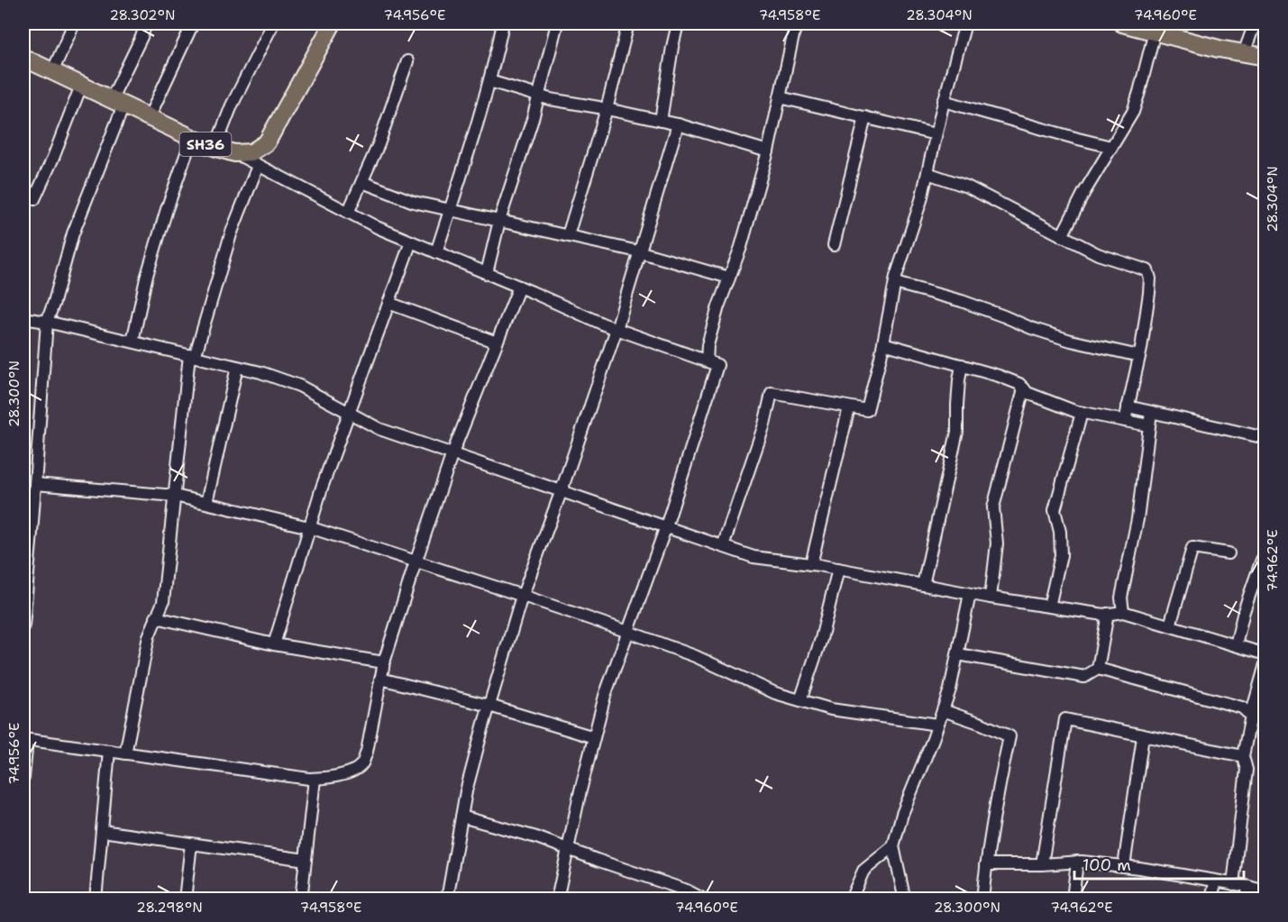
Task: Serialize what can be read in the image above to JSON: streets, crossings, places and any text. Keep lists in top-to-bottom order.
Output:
{
  "streets": {
    "highway": ["SH36"]
  },
  "scale_bar": "100 m",
  "coordinates": [
    "28.302°N",
    "74.956°E",
    "74.958°E",
    "28.304°N",
    "74.960°E",
    "28.300°N",
    "74.962°E",
    "28.298°N"
  ]
}
